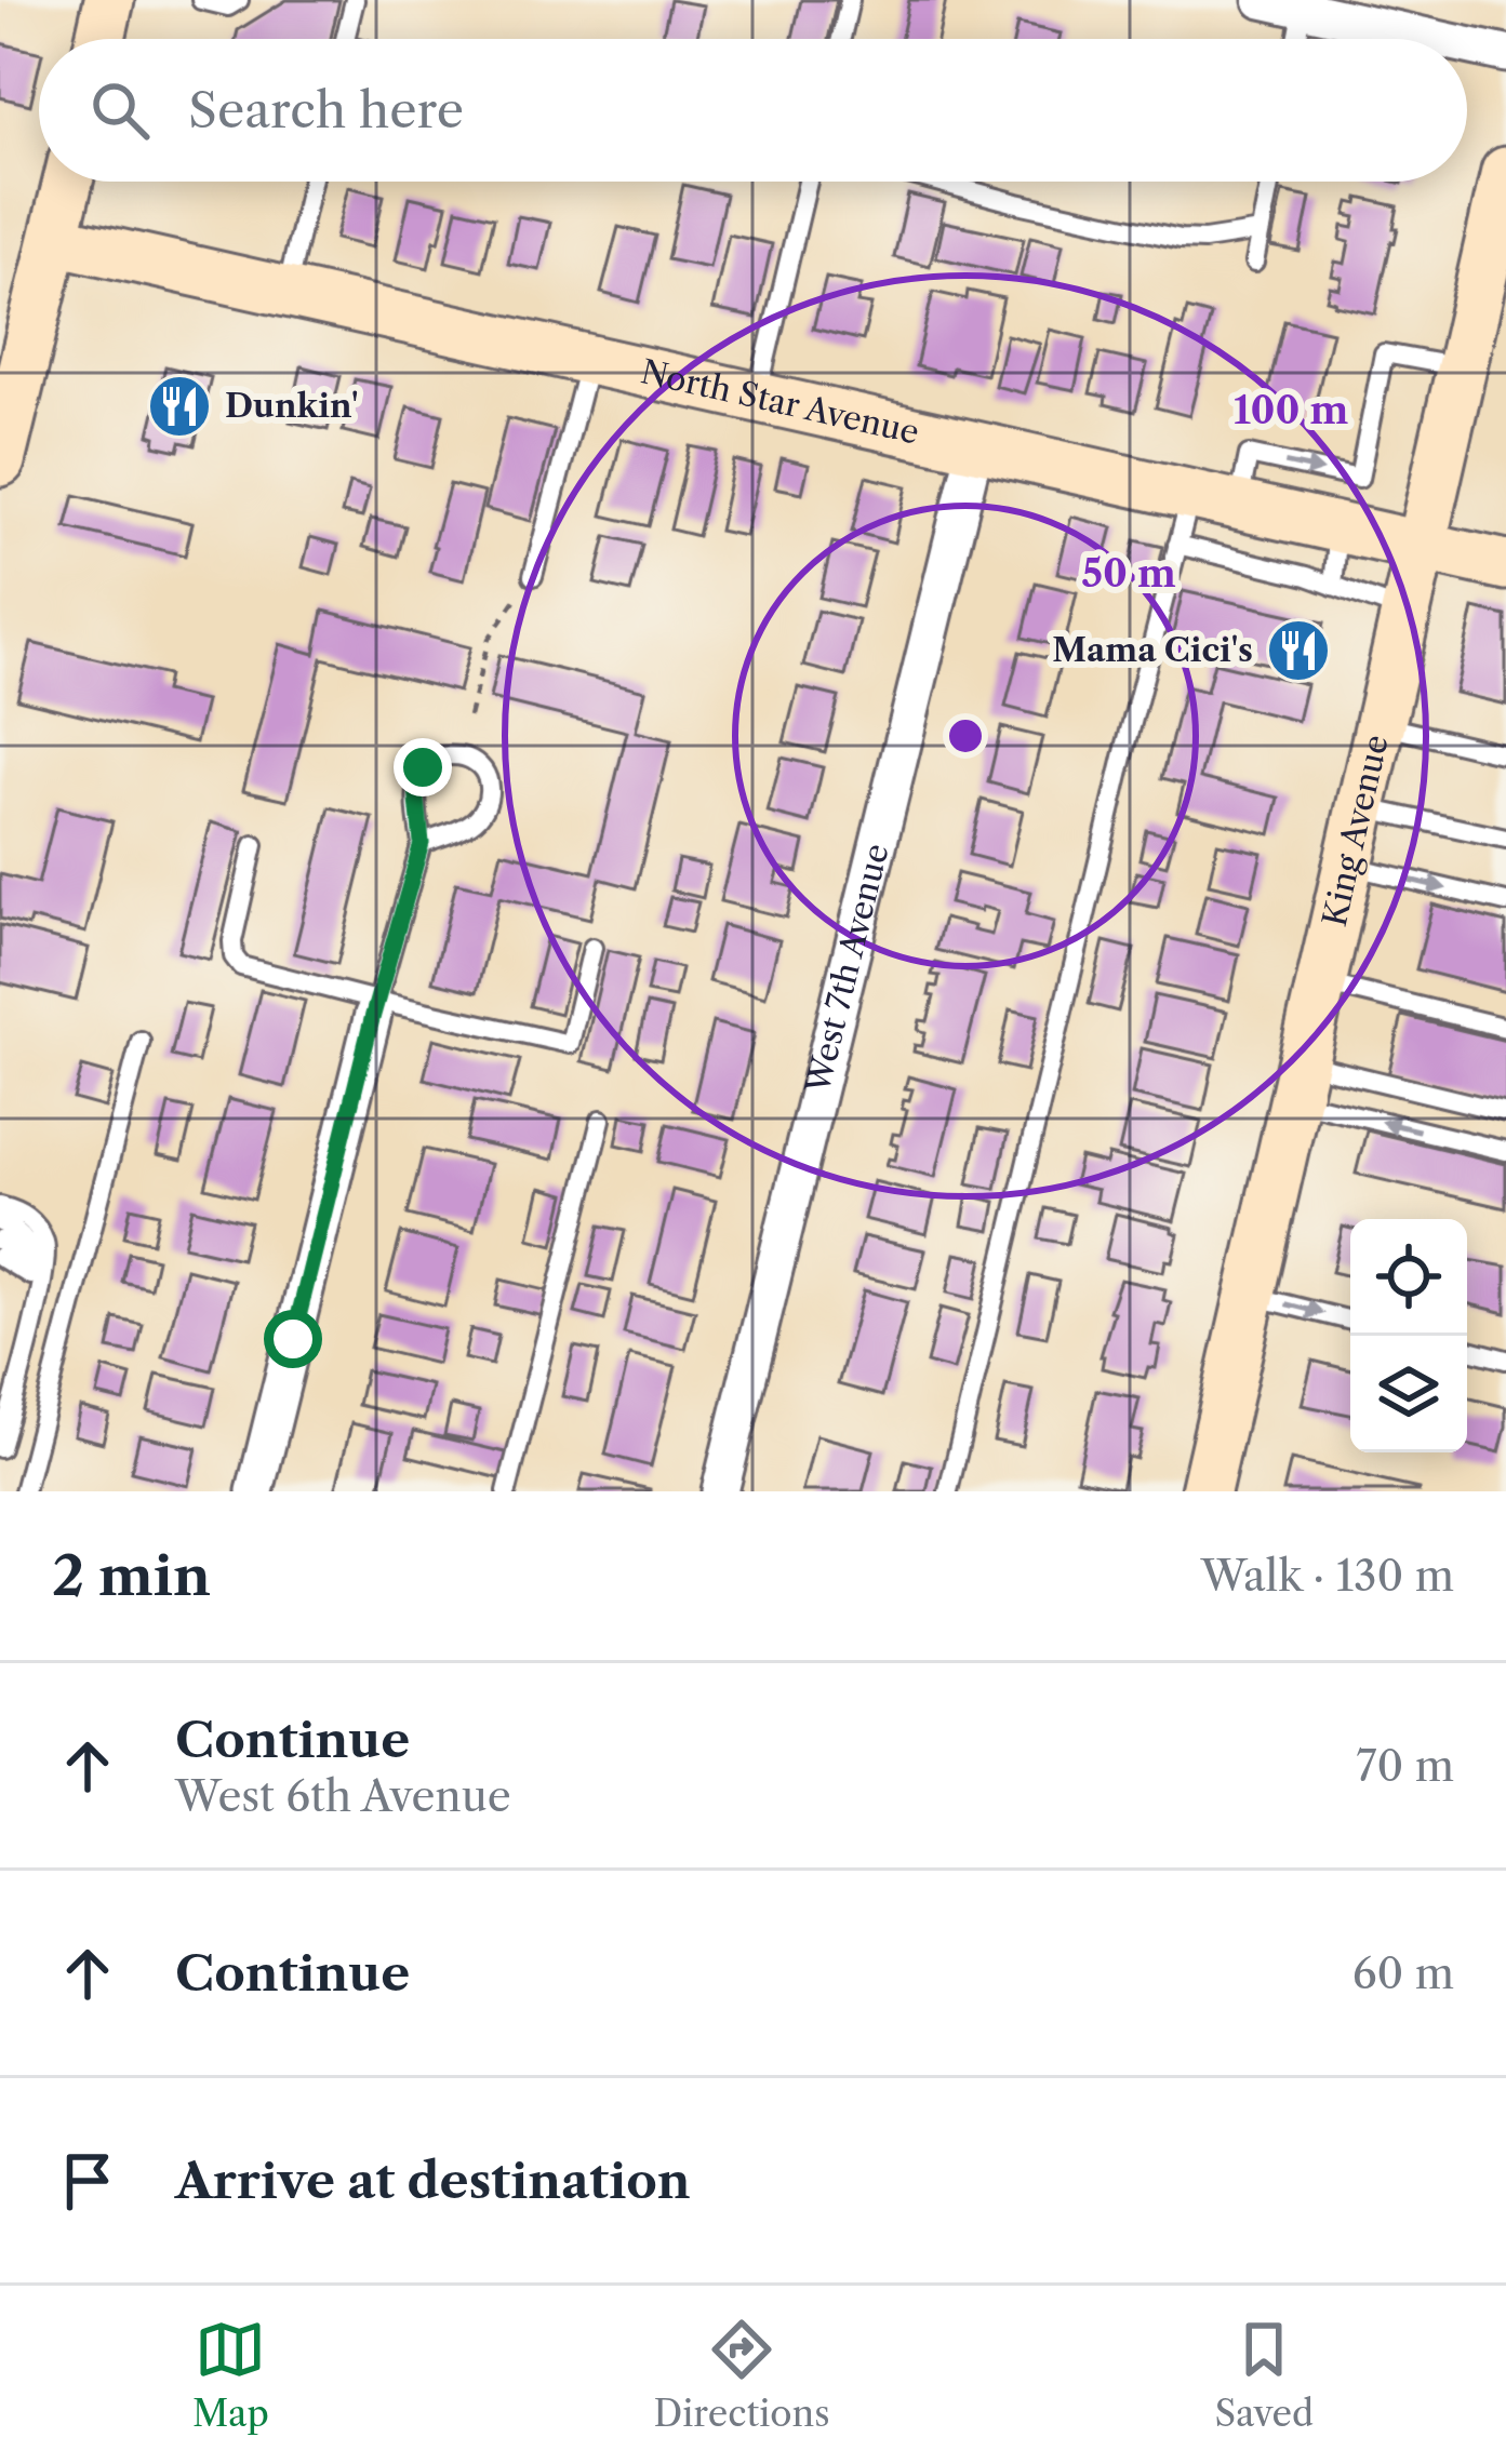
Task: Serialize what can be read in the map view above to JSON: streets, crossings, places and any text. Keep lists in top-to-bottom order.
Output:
{
  "streets": {
    "street": ["North Star Avenue", "King Avenue", "West 7th Avenue"]
  },
  "crossings": [
    ["North Star Avenue", "King Avenue"],
    ["North Star Avenue", "West 7th Avenue"]
  ],
  "places": {
    "restaurant": ["Dunkin'", "Mama Cici's"]
  },
  "page": {
    "search": "Search here",
    "heading": ["2 min", "Walk · 130 m"],
    "list": [
      ["Continue", "West 6th Avenue", "70 m"],
      ["Continue", "60 m"],
      "Arrive at destination"
    ],
    "nav": ["Map", "Directions", "Saved"]
  },
  "rings": ["100 m", "50 m"]
}
